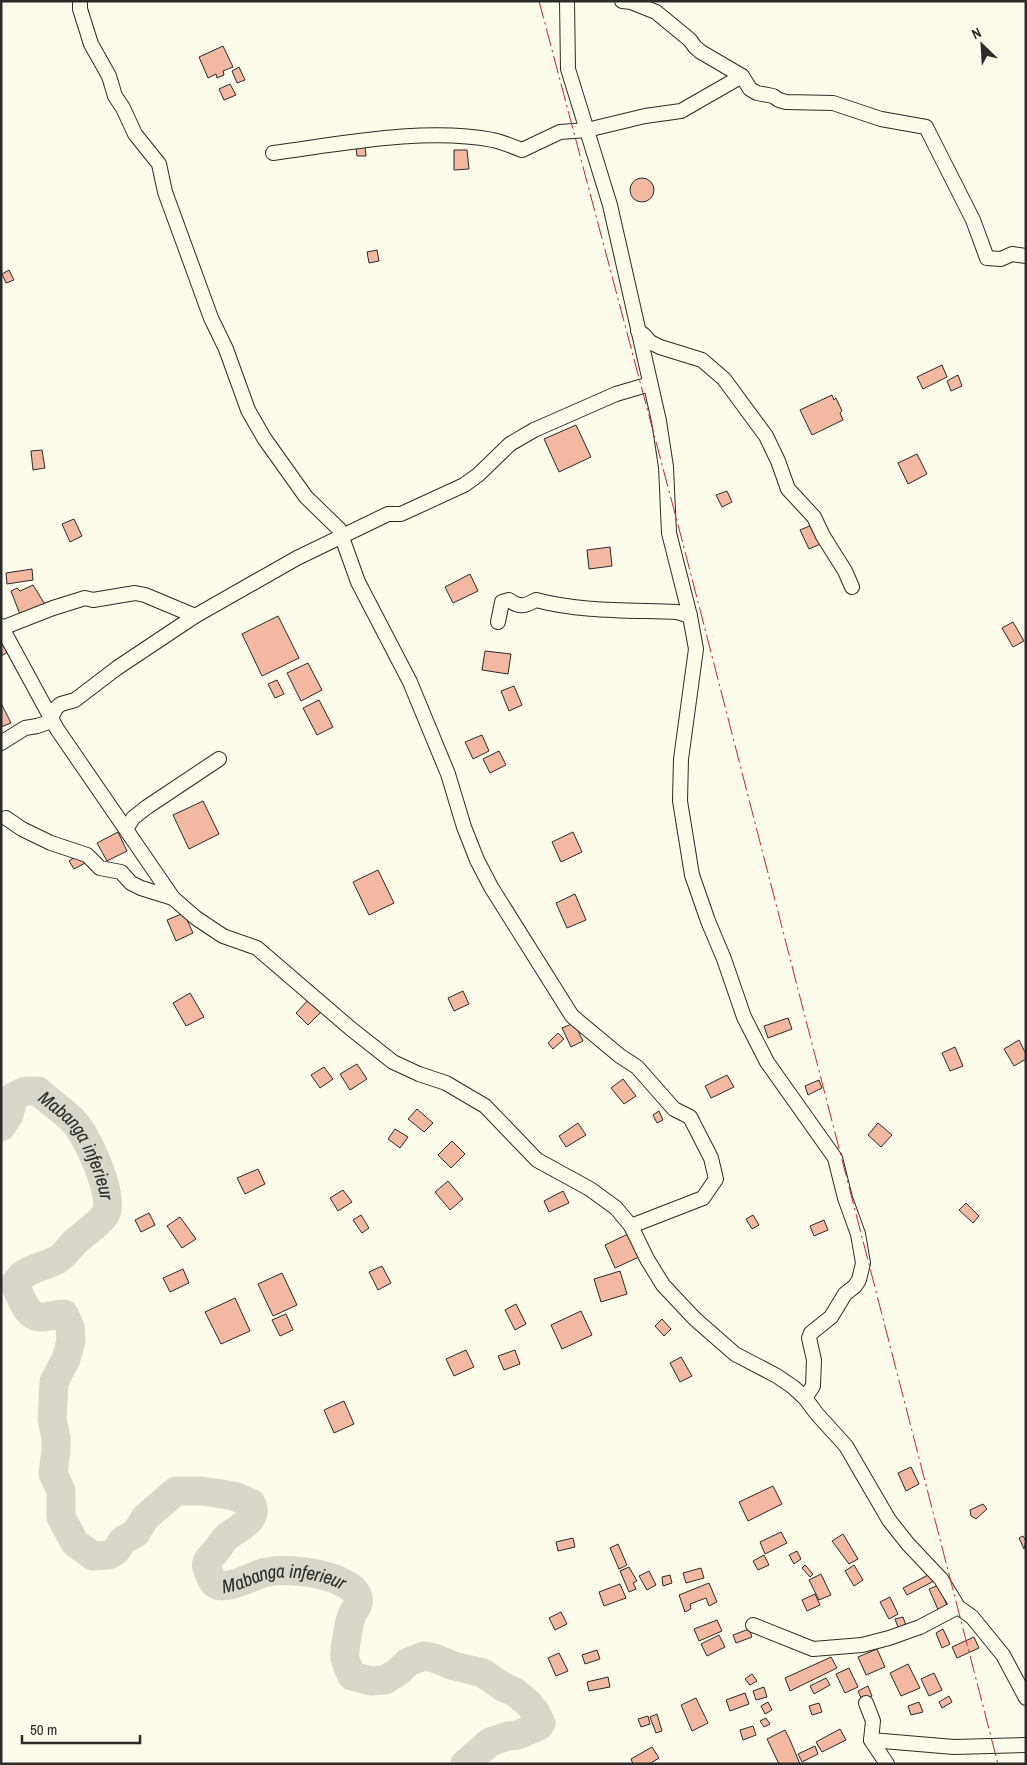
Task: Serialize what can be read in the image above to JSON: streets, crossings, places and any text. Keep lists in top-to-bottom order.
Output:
{
  "water": ["Mabanga inferieur"],
  "scale_bar": "50 m",
  "north": "top left"
}
